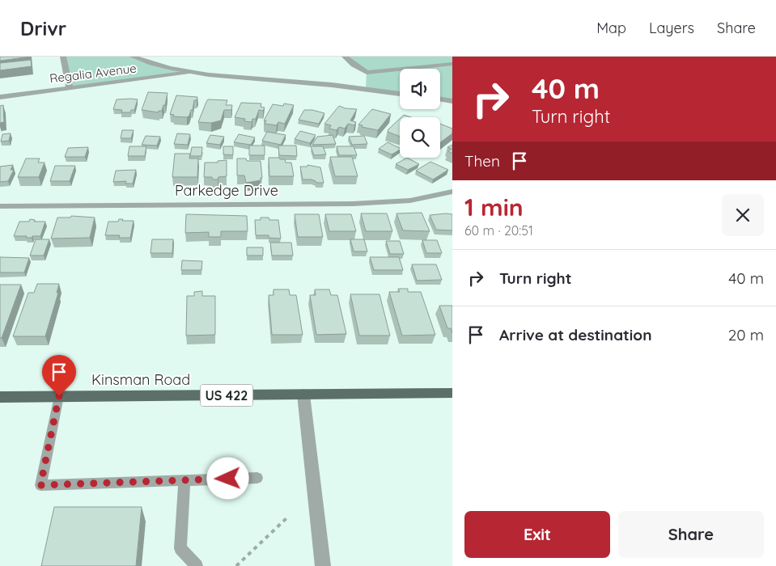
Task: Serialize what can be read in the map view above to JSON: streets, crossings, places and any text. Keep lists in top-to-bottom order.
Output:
{
  "streets": {
    "main road": ["Kinsman Road", "US 422"],
    "street": ["Regalia Avenue", "Parkedge Drive"]
  },
  "page": {
    "header": "Drivr",
    "nav": ["Map", "Layers", "Share"],
    "turn": ["40 m", "Turn right"],
    "then": "Then",
    "heading": ["1 min", "60 m · 20:51"],
    "list": [
      {
        "name": "Turn right",
        "value": "40 m"
      },
      {
        "name": "Arrive at destination",
        "value": "20 m"
      }
    ],
    "buttons": ["Exit", "Share"]
  }
}
